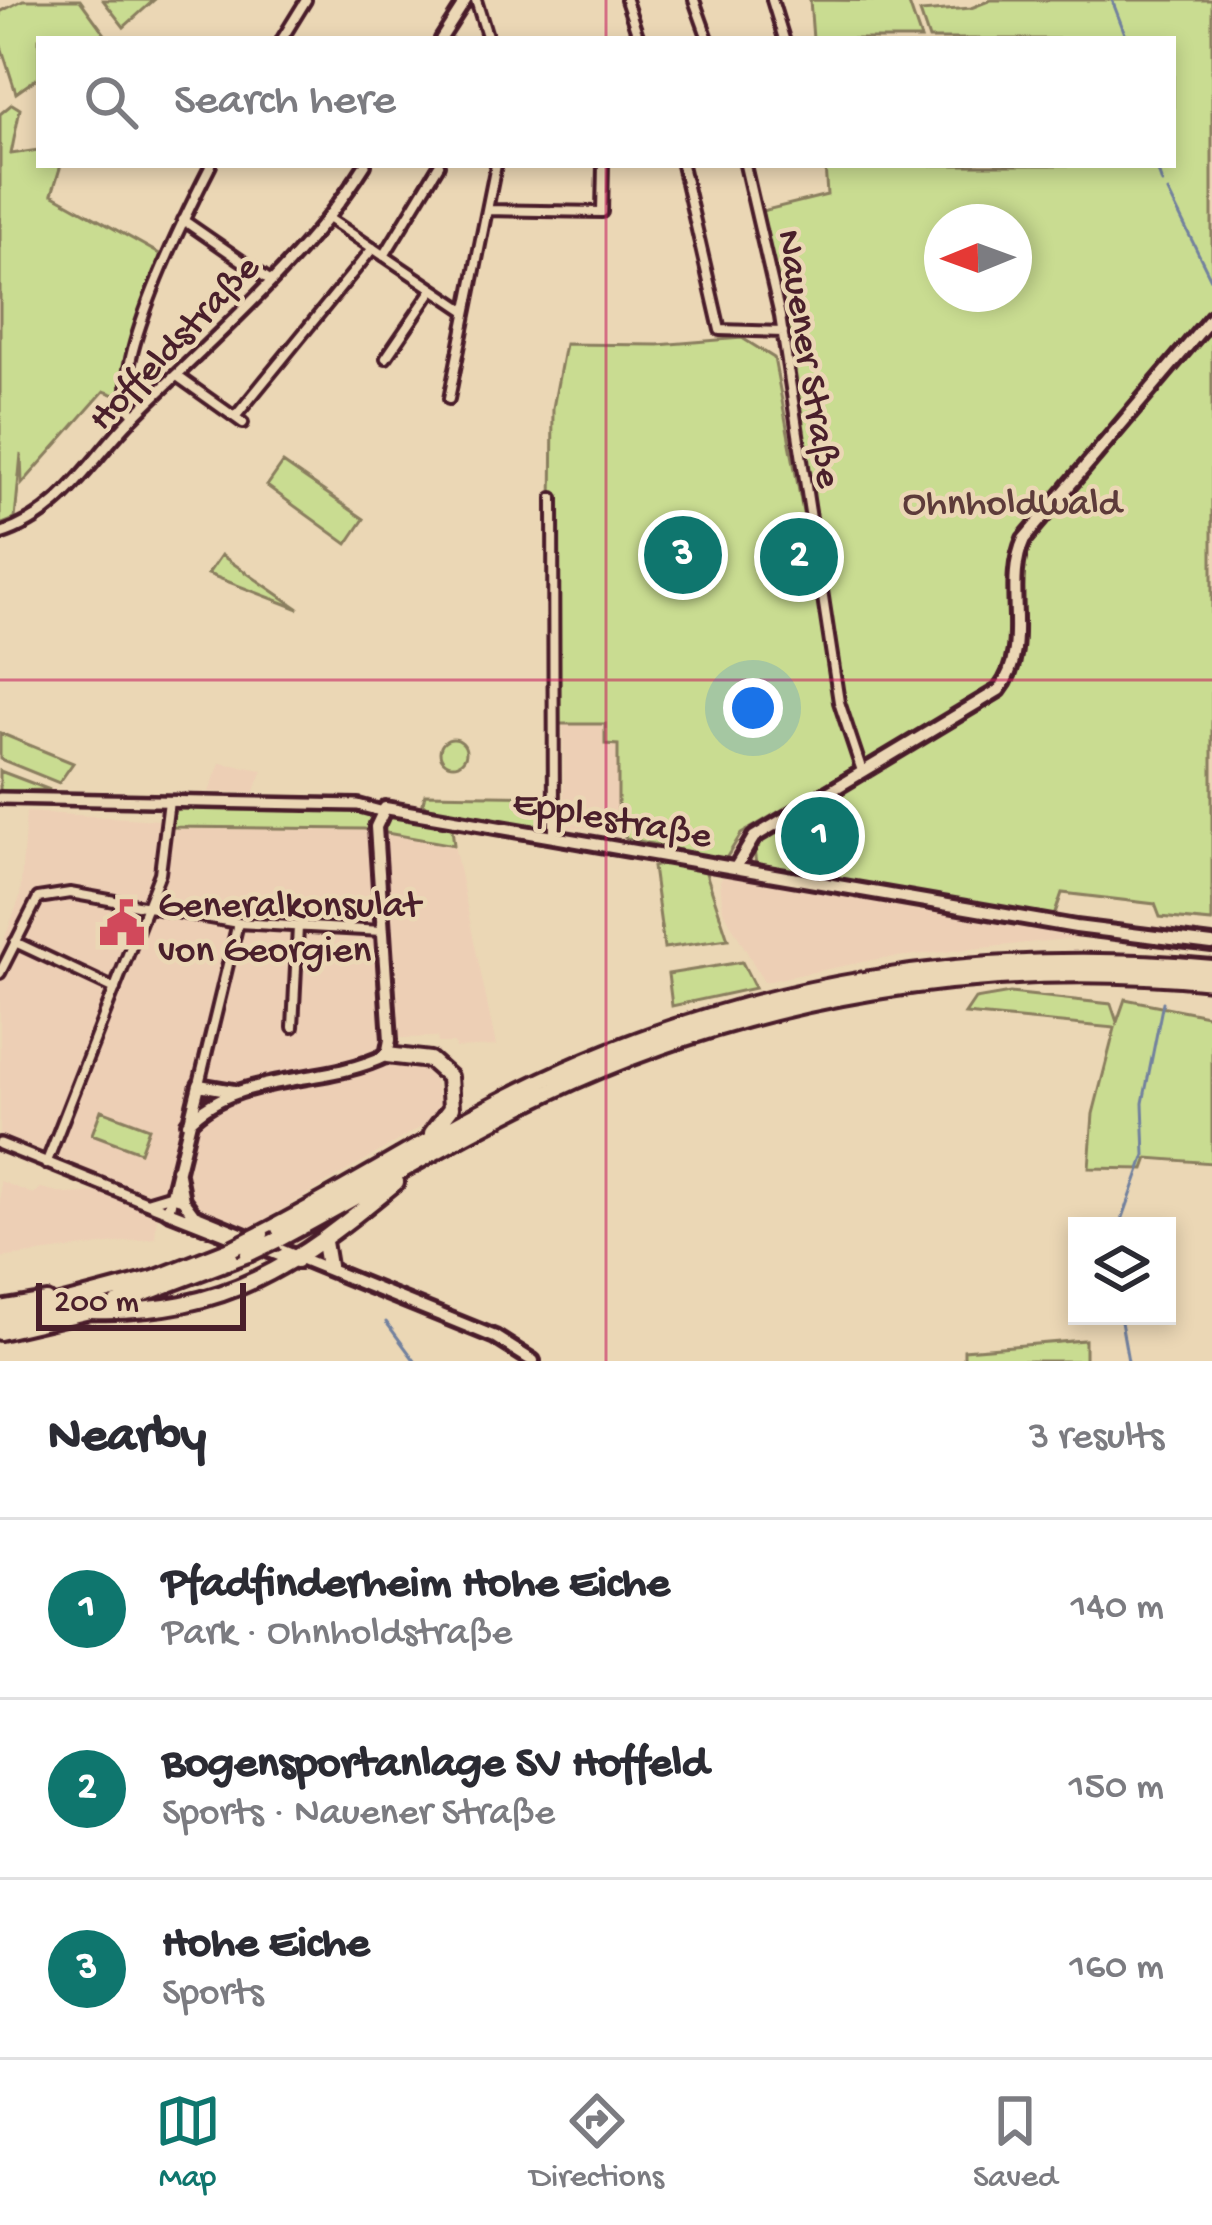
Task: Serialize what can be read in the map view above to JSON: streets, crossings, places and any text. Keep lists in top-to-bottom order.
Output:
{
  "streets": {
    "main road": ["Epplestraße"],
    "street": ["Hoffeldstraße", "Nauener Straße"]
  },
  "parks": ["Ohnholdwald"],
  "places": {
    "public building": ["Generalkonsulat von Georgien"]
  },
  "scale_bar": "200 m",
  "north": "left",
  "page": {
    "search": "Search here",
    "pins": ["3", "2", "1"],
    "scale": "200 m",
    "heading": ["Nearby", "3 results"],
    "list": [
      {
        "mark": "1",
        "name": "Pfadfinderheim Hohe Eiche",
        "note": "Park · Ohnholdstraße",
        "value": "140 m"
      },
      {
        "mark": "2",
        "name": "Bogensportanlage SV Hoffeld",
        "note": "Sports · Nauener Straße",
        "value": "150 m"
      },
      {
        "mark": "3",
        "name": "Hohe Eiche",
        "note": "Sports",
        "value": "160 m"
      }
    ],
    "nav": ["Map", "Directions", "Saved"]
  }
}
